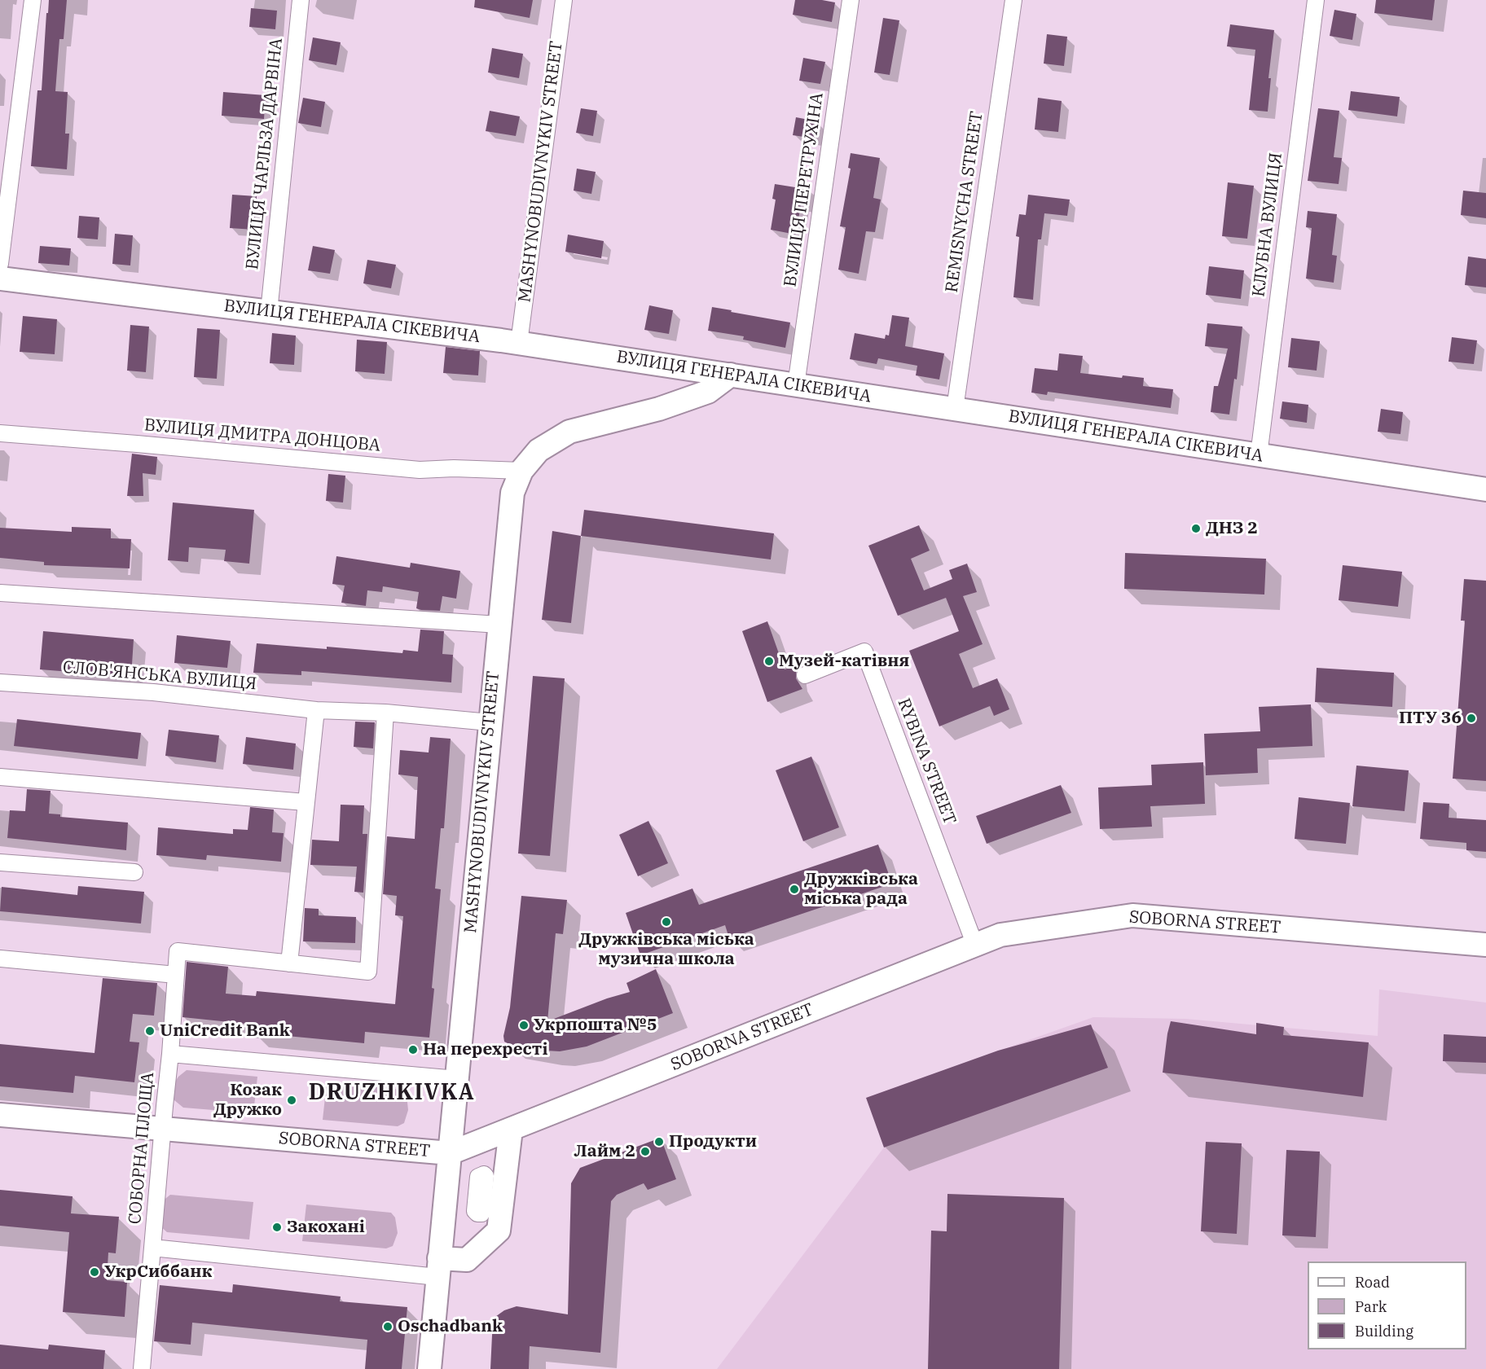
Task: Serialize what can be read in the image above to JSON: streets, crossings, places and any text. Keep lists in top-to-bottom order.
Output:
{
  "streets": {
    "street": [
      "ВУЛИЦЯ ЧАРЛЬЗА ДАРВІНА",
      "MASHYNOBUDIVNYKIV STREET",
      "ВУЛИЦЯ ПЕРЕТРУХІНА",
      "REMISNYCHA STREET",
      "КЛУБНА ВУЛИЦЯ",
      "ВУЛИЦЯ ГЕНЕРАЛА СІКЕВИЧА",
      "ВУЛИЦЯ ДМИТРА ДОНЦОВА",
      "СЛОВ'ЯНСЬКА ВУЛИЦЯ",
      "RYBINA STREET",
      "SOBORNA STREET",
      "СОБОРНА ПЛОЩА"
    ]
  },
  "crossings": [
    ["ВУЛИЦЯ ЧАРЛЬЗА ДАРВІНА", "ВУЛИЦЯ ГЕНЕРАЛА СІКЕВИЧА"],
    ["MASHYNOBUDIVNYKIV STREET", "ВУЛИЦЯ ГЕНЕРАЛА СІКЕВИЧА"],
    ["MASHYNOBUDIVNYKIV STREET", "ВУЛИЦЯ ДМИТРА ДОНЦОВА"],
    ["MASHYNOBUDIVNYKIV STREET", "СЛОВ'ЯНСЬКА ВУЛИЦЯ"],
    ["MASHYNOBUDIVNYKIV STREET", "SOBORNA STREET"],
    ["MASHYNOBUDIVNYKIV STREET", "СОБОРНА ПЛОЩА"],
    ["ВУЛИЦЯ ПЕРЕТРУХІНА", "ВУЛИЦЯ ГЕНЕРАЛА СІКЕВИЧА"],
    ["REMISNYCHA STREET", "ВУЛИЦЯ ГЕНЕРАЛА СІКЕВИЧА"],
    ["КЛУБНА ВУЛИЦЯ", "ВУЛИЦЯ ГЕНЕРАЛА СІКЕВИЧА"],
    ["RYBINA STREET", "SOBORNA STREET"],
    ["SOBORNA STREET", "СОБОРНА ПЛОЩА"]
  ],
  "districts": ["DRUZHKIVKA"],
  "places": [
    "ДНЗ 2",
    "Музей-катівня",
    "ПТУ 36",
    "Дружківська міська рада",
    "Дружківська міська музична школа",
    "Укрпошта №5",
    "UniCredit Bank",
    "На перехресті",
    "Козак Дружко",
    "Продукти",
    "Лайм 2",
    "Закохані",
    "УкрСиббанк",
    "Oschadbank"
  ],
  "legend": ["Road", "Park", "Building"]
}
